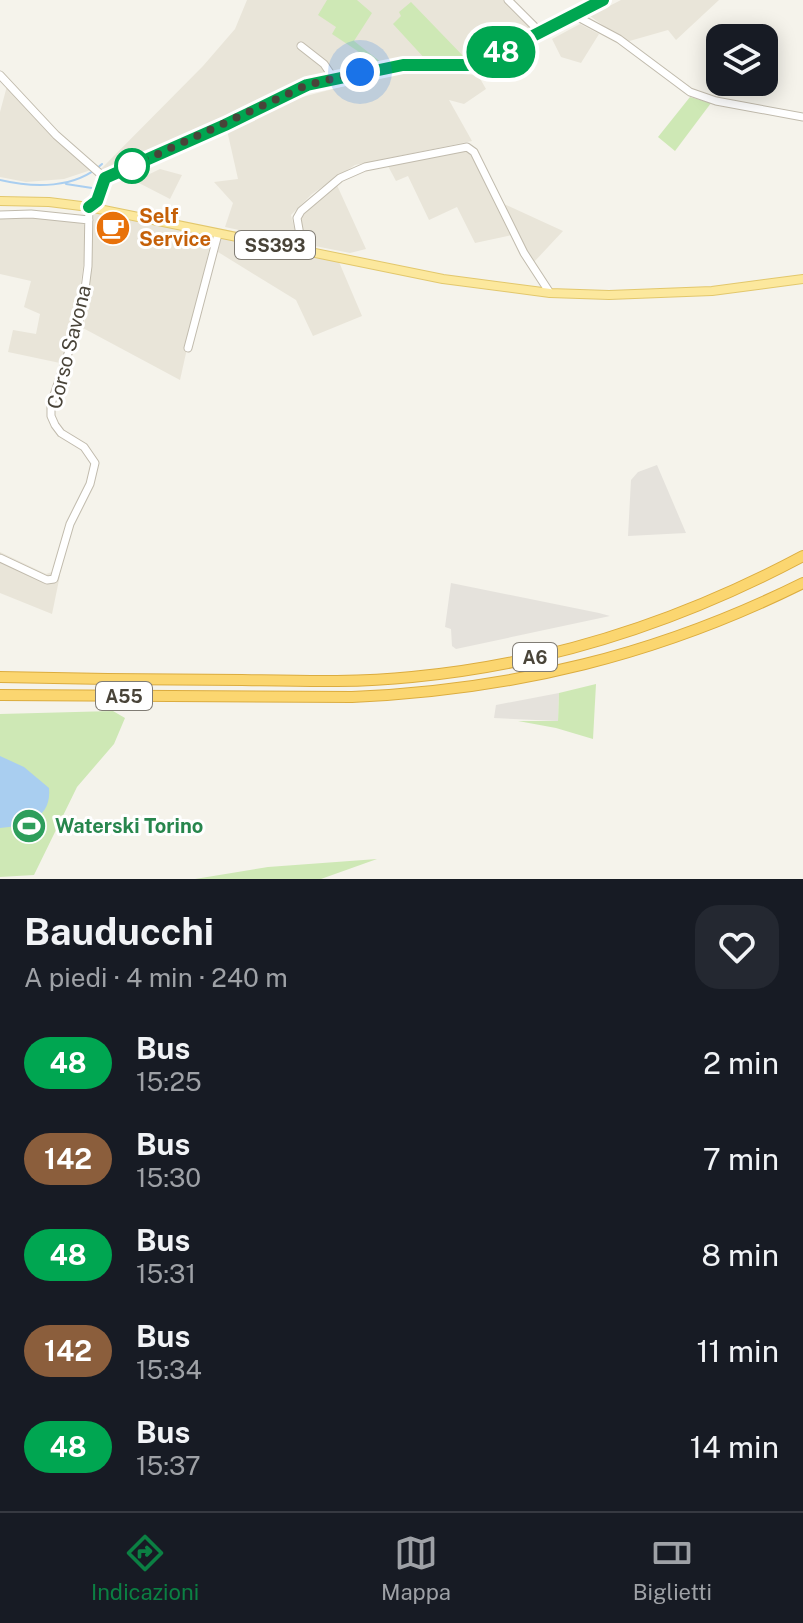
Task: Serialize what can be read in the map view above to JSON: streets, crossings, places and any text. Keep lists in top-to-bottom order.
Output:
{
  "streets": {
    "highway": ["A6", "A55"],
    "main road": ["SS393"],
    "street": ["Corso Savona"]
  },
  "crossings": [
    ["SS393", "Corso Savona"],
    ["A6", "A55"]
  ],
  "places": {
    "cafe": ["Self Service"],
    "sports": ["Waterski Torino"]
  },
  "lines": ["bus line 48"],
  "page": {
    "on_map": "48",
    "heading": ["Bauducchi", "A piedi · 4 min · 240 m"],
    "list": [
      {
        "mark": "48",
        "name": "Bus",
        "note": "15:25",
        "value": "2 min"
      },
      {
        "mark": "142",
        "name": "Bus",
        "note": "15:30",
        "value": "7 min"
      },
      {
        "mark": "48",
        "name": "Bus",
        "note": "15:31",
        "value": "8 min"
      },
      {
        "mark": "142",
        "name": "Bus",
        "note": "15:34",
        "value": "11 min"
      },
      {
        "mark": "48",
        "name": "Bus",
        "note": "15:37",
        "value": "14 min"
      }
    ],
    "tabs": ["Indicazioni", "Mappa", "Biglietti"]
  }
}
